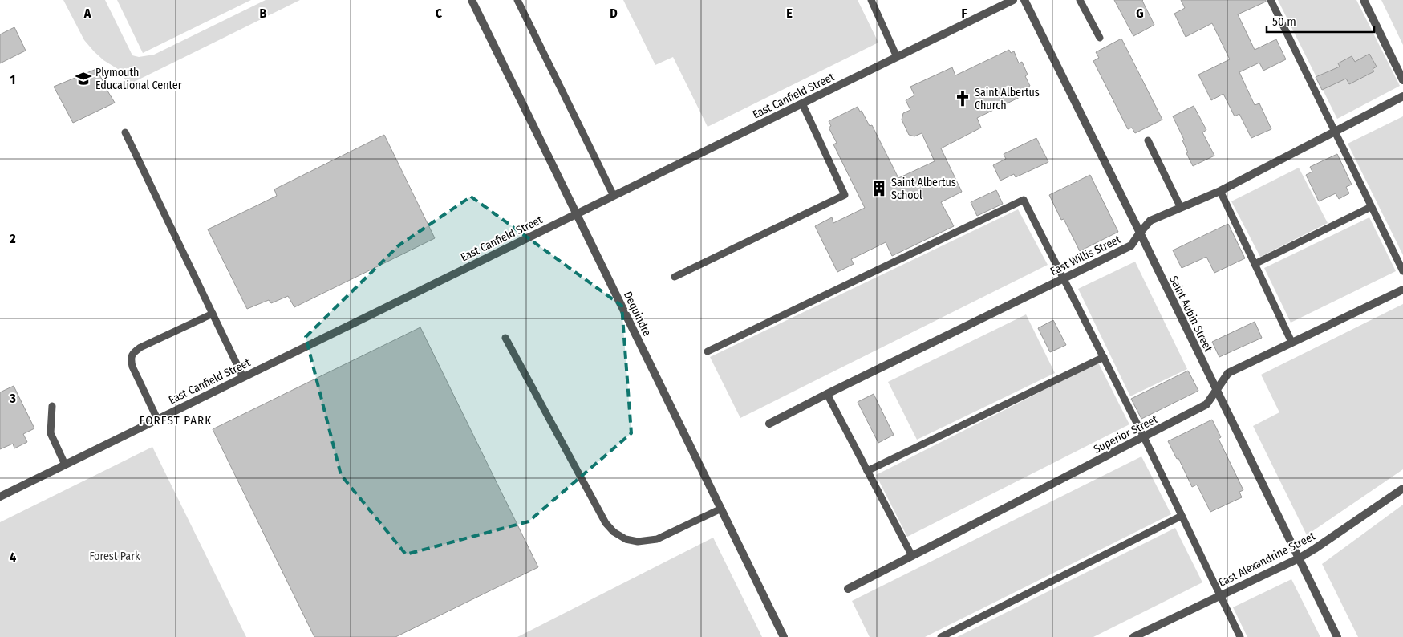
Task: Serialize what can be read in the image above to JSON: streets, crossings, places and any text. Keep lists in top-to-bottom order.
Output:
{
  "streets": {
    "street": [
      "East Canfield Street",
      "East Willis Street",
      "Dequindre",
      "Saint Aubin Street",
      "Superior Street",
      "East Alexandrine Street"
    ]
  },
  "crossings": [
    ["East Canfield Street", "Dequindre"],
    ["East Willis Street", "Saint Aubin Street"],
    ["Saint Aubin Street", "Superior Street"],
    ["Saint Aubin Street", "East Alexandrine Street"]
  ],
  "districts": ["FOREST PARK"],
  "parks": ["Forest Park"],
  "places": {
    "school or university": ["Plymouth Educational Center"],
    "church": ["Saint Albertus Church"],
    "building": ["Saint Albertus School"]
  },
  "scale_bar": "50 m",
  "grid": {
    "columns": [
      "A",
      "B",
      "C",
      "D",
      "E",
      "F",
      "G"
    ],
    "rows": [
      "1",
      "2",
      "3",
      "4"
    ]
  }
}
